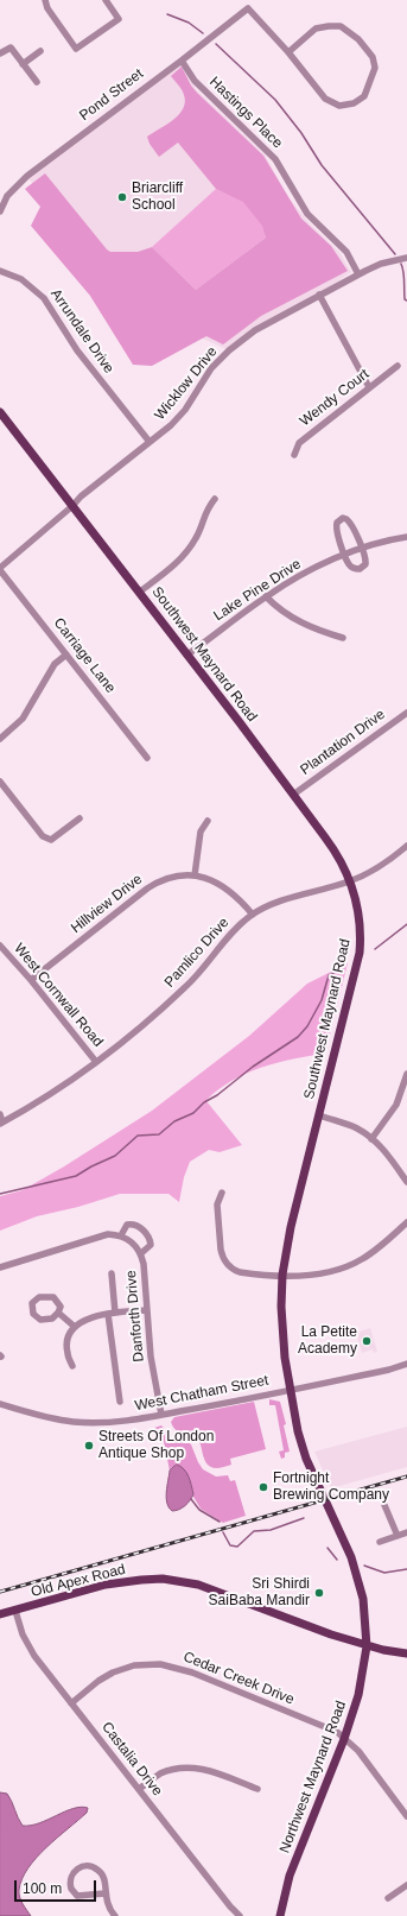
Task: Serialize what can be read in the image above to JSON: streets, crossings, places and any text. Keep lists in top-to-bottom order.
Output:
{
  "streets": {
    "main road": ["Southwest Maynard Road", "Old Apex Road", "Northwest Maynard Road"],
    "street": [
      "Pond Street",
      "Hastings Place",
      "Arrundale Drive",
      "Wicklow Drive",
      "Wendy Court",
      "Lake Pine Drive",
      "Carriage Lane",
      "Plantation Drive",
      "Hillview Drive",
      "Pamlico Drive",
      "West Cornwall Road",
      "Danforth Drive",
      "West Chatham Street",
      "Cedar Creek Drive",
      "Castalia Drive"
    ]
  },
  "crossings": [
    ["Pond Street", "Hastings Place"],
    ["Hastings Place", "Wicklow Drive"],
    ["Arrundale Drive", "Wicklow Drive"],
    ["Wicklow Drive", "Southwest Maynard Road"],
    ["Wicklow Drive", "Carriage Lane"],
    ["Lake Pine Drive", "Southwest Maynard Road"],
    ["Southwest Maynard Road", "Plantation Drive"],
    ["Southwest Maynard Road", "Pamlico Drive"],
    ["Southwest Maynard Road", "West Chatham Street"],
    ["Southwest Maynard Road", "Old Apex Road"],
    ["Southwest Maynard Road", "Northwest Maynard Road"],
    ["Hillview Drive", "Pamlico Drive"],
    ["Hillview Drive", "West Cornwall Road"],
    ["Pamlico Drive", "West Cornwall Road"],
    ["Danforth Drive", "West Chatham Street"],
    ["Old Apex Road", "Castalia Drive"],
    ["Old Apex Road", "Northwest Maynard Road"],
    ["Cedar Creek Drive", "Castalia Drive"],
    ["Cedar Creek Drive", "Northwest Maynard Road"]
  ],
  "places": [
    "Briarcliff School",
    "La Petite Academy",
    "Streets Of London Antique Shop",
    "Fortnight Brewing Company",
    "Sri Shirdi SaiBaba Mandir"
  ],
  "scale_bar": "100 m"
}
